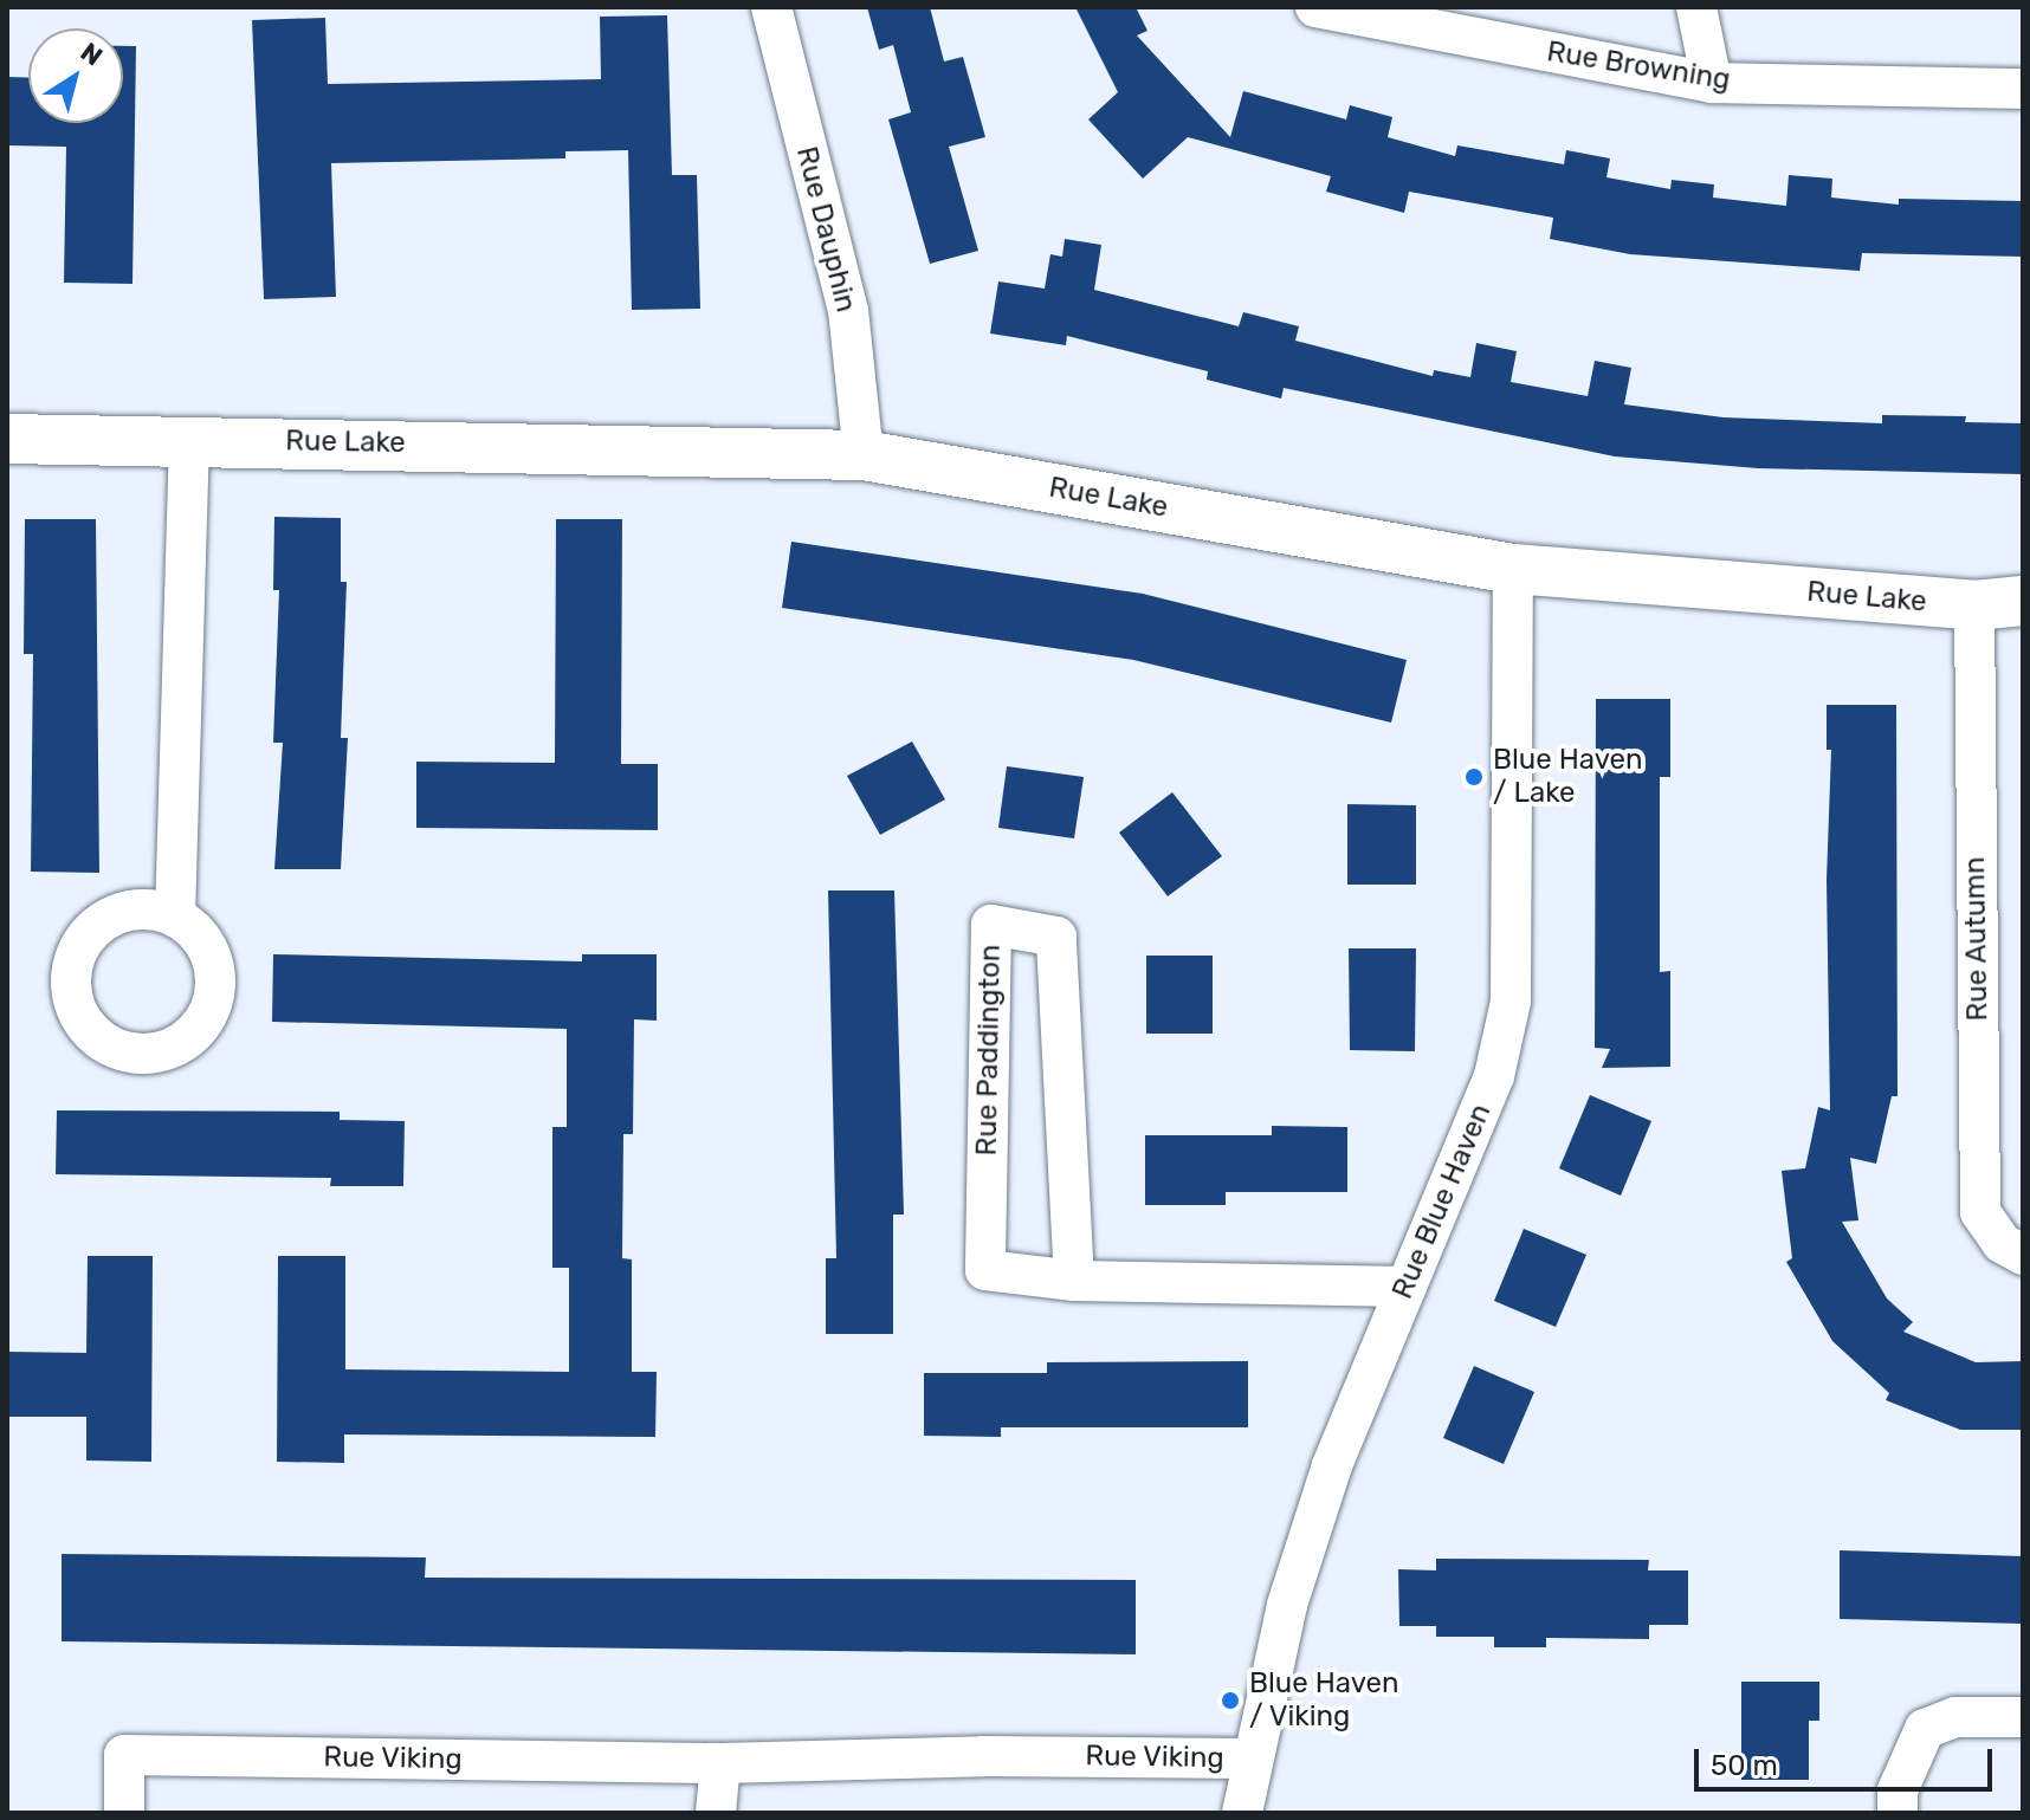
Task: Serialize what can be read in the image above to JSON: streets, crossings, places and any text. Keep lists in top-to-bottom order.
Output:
{
  "streets": {
    "street": [
      "Rue Browning",
      "Rue Dauphin",
      "Rue Lake",
      "Rue Autumn",
      "Rue Paddington",
      "Rue Blue Haven",
      "Rue Viking"
    ]
  },
  "crossings": [
    ["Rue Dauphin", "Rue Lake"],
    ["Rue Lake", "Rue Autumn"],
    ["Rue Lake", "Rue Blue Haven"],
    ["Rue Paddington", "Rue Blue Haven"],
    ["Rue Blue Haven", "Rue Viking"]
  ],
  "places": ["Blue Haven / Lake", "Blue Haven / Viking"],
  "scale_bar": "50 m",
  "north": "top right"
}
